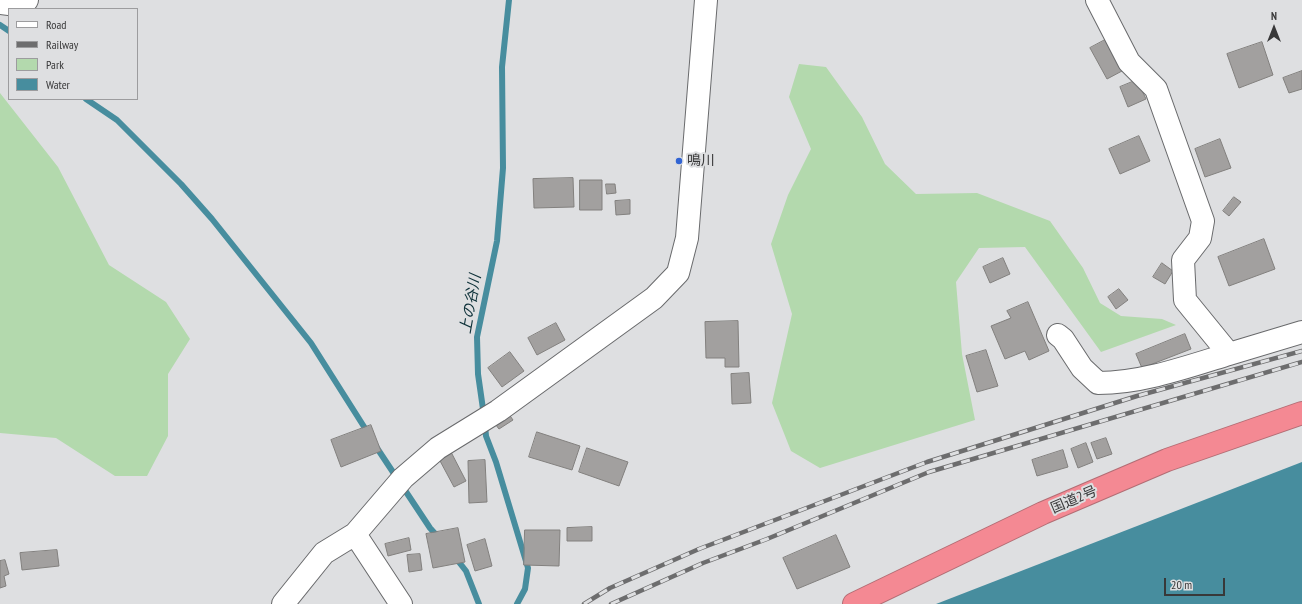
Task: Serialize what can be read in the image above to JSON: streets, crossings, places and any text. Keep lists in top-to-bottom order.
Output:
{
  "streets": {
    "highway": ["国道2号"]
  },
  "water": ["上の谷川"],
  "places": ["鳴川"],
  "legend": [
    "Road",
    "Railway",
    "Park",
    "Water"
  ],
  "scale_bar": "20 m",
  "north": "top"
}
